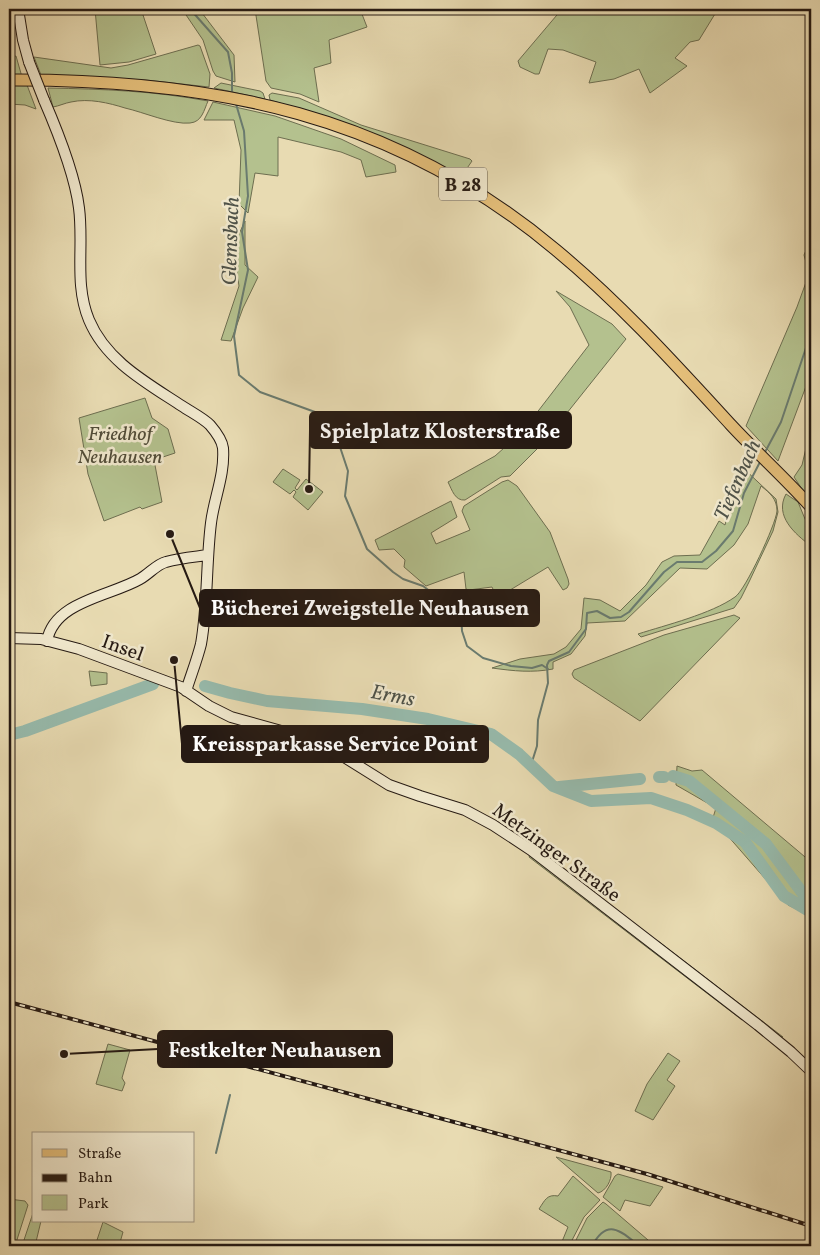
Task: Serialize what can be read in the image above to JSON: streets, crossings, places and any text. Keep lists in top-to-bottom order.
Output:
{
  "streets": {
    "main road": ["B 28"],
    "street": ["Insel", "Metzinger Straße"]
  },
  "crossings": [
    ["Insel", "Metzinger Straße"]
  ],
  "water": ["Glemsbach", "Tiefenbach", "Erms"],
  "parks": ["Friedhof Neuhausen"],
  "places": [
    "Spielplatz Klosterstraße",
    "Bücherei Zweigstelle Neuhausen",
    "Kreissparkasse Service Point",
    "Festkelter Neuhausen"
  ],
  "legend": ["Straße", "Bahn", "Park"]
}
